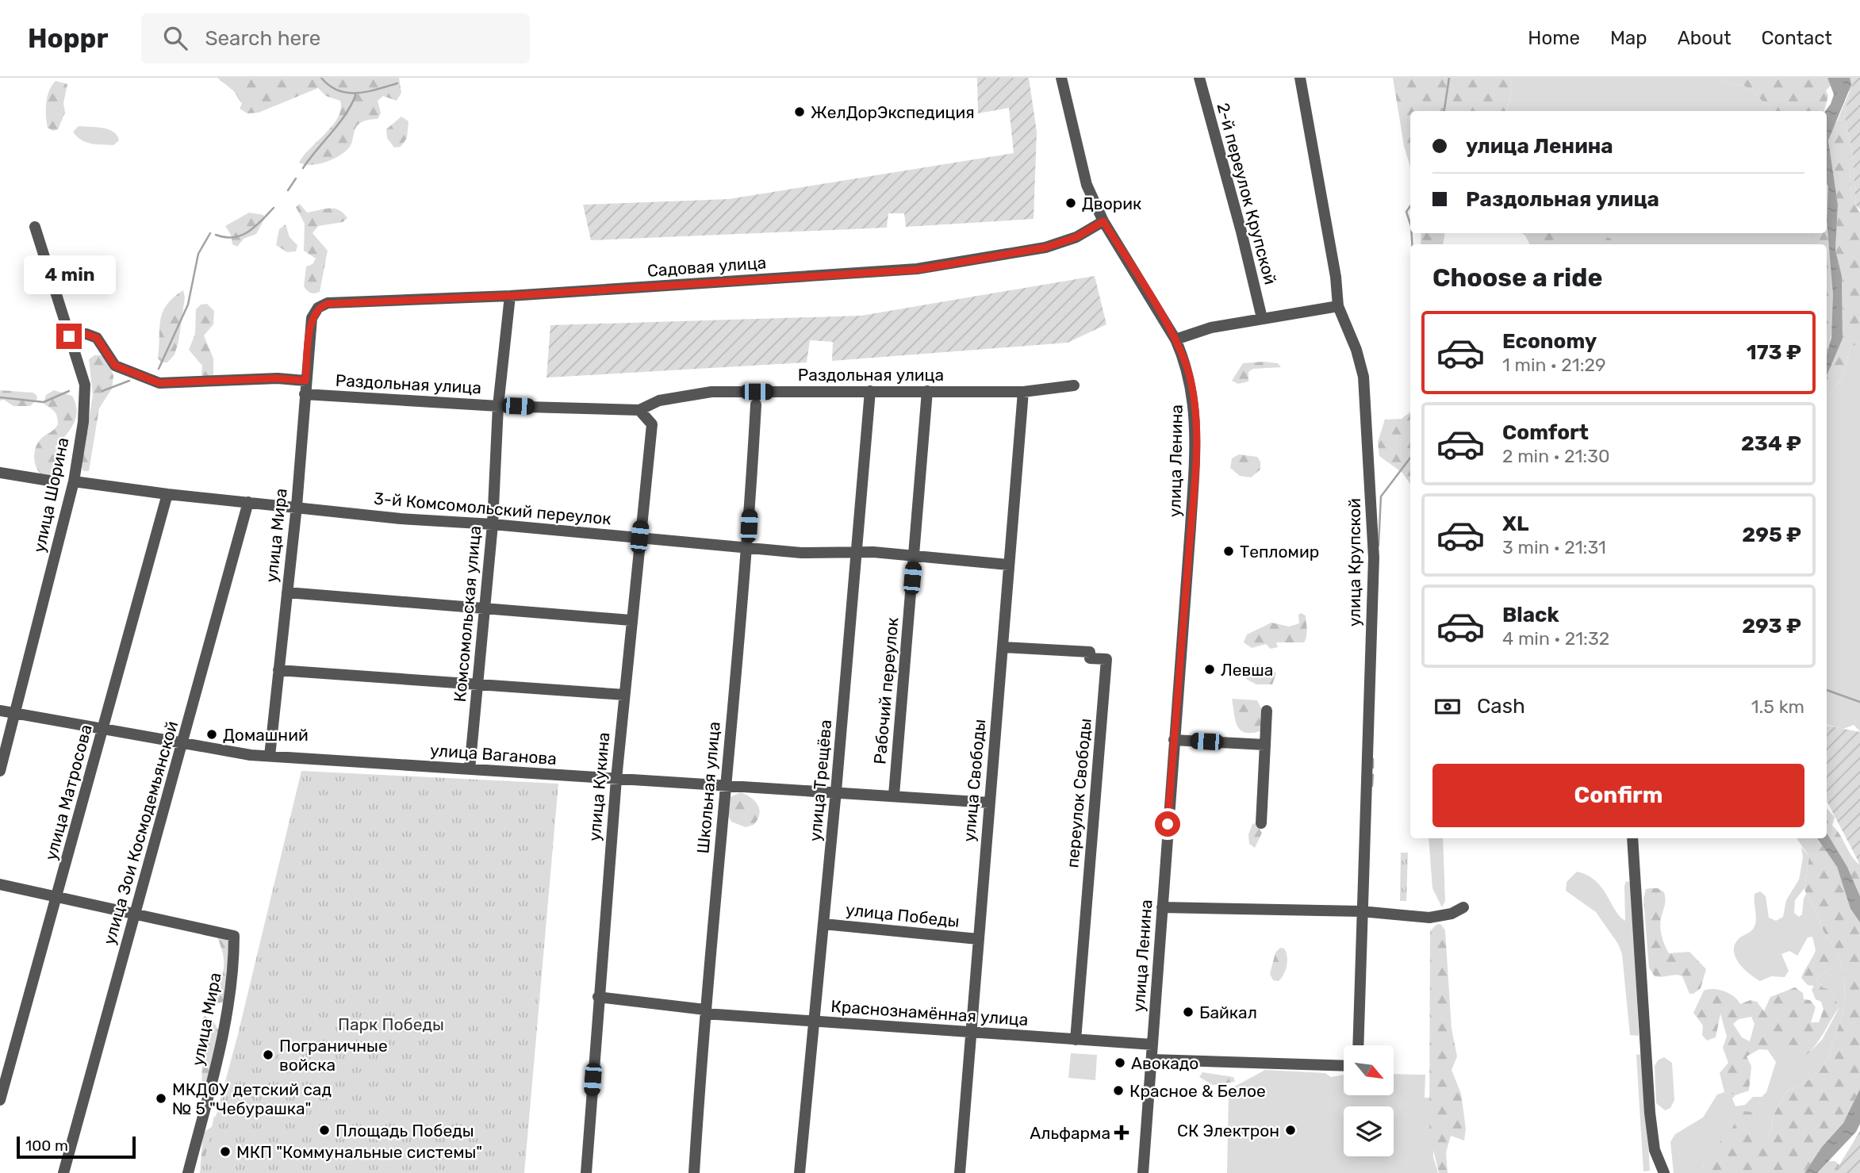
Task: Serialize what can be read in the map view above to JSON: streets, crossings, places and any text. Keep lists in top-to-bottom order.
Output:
{
  "streets": {
    "street": [
      "2-й переулок Крупской",
      "Садовая улица",
      "Раздольная улица",
      "улица Ленина",
      "улица Шорина",
      "3-й Комсомольский переулок",
      "улица Мира",
      "улица Крупской",
      "Комсомольская улица",
      "Рабочий переулок",
      "улица Ваганова",
      "улица Трещёва",
      "улица Свободы",
      "улица Кукина",
      "Школьная улица",
      "улица Матросова",
      "переулок Свободы",
      "улица Зои Космодемьянской",
      "улица Победы",
      "Краснознамённая улица"
    ]
  },
  "crossings": [
    ["Садовая улица", "улица Ленина"],
    ["Садовая улица", "улица Мира"],
    ["Садовая улица", "Комсомольская улица"],
    ["Раздольная улица", "улица Мира"],
    ["Раздольная улица", "Комсомольская улица"],
    ["Раздольная улица", "Рабочий переулок"],
    ["Раздольная улица", "улица Трещёва"],
    ["Раздольная улица", "улица Свободы"],
    ["Раздольная улица", "улица Кукина"],
    ["улица Ленина", "Краснознамённая улица"],
    ["улица Шорина", "3-й Комсомольский переулок"],
    ["улица Шорина", "улица Ваганова"],
    ["3-й Комсомольский переулок", "улица Мира"],
    ["3-й Комсомольский переулок", "Комсомольская улица"],
    ["3-й Комсомольский переулок", "Рабочий переулок"],
    ["3-й Комсомольский переулок", "улица Трещёва"],
    ["3-й Комсомольский переулок", "улица Свободы"],
    ["3-й Комсомольский переулок", "улица Кукина"],
    ["3-й Комсомольский переулок", "Школьная улица"],
    ["3-й Комсомольский переулок", "улица Матросова"],
    ["3-й Комсомольский переулок", "улица Зои Космодемьянской"],
    ["улица Мира", "улица Ваганова"],
    ["улица Мира", "улица Зои Космодемьянской"],
    ["Комсомольская улица", "улица Ваганова"],
    ["Рабочий переулок", "улица Ваганова"],
    ["улица Ваганова", "улица Трещёва"],
    ["улица Ваганова", "улица Свободы"],
    ["улица Ваганова", "улица Кукина"],
    ["улица Ваганова", "Школьная улица"],
    ["улица Ваганова", "улица Матросова"],
    ["улица Ваганова", "улица Зои Космодемьянской"],
    ["улица Трещёва", "улица Победы"],
    ["улица Трещёва", "Краснознамённая улица"],
    ["улица Свободы", "переулок Свободы"],
    ["улица Свободы", "улица Победы"],
    ["улица Свободы", "Краснознамённая улица"],
    ["улица Кукина", "Краснознамённая улица"],
    ["Школьная улица", "Краснознамённая улица"],
    ["переулок Свободы", "Краснознамённая улица"]
  ],
  "parks": ["Парк Победы"],
  "places": {
    "other": [
      "ЖелДорЭкспедиция",
      "Дворик",
      "Тепломир",
      "Левша",
      "Домашний",
      "Байкал",
      "Пограничные войска",
      "Авокадо",
      "Красное & Белое",
      "МКДОУ детский сад № 5 \"Чебурашка\"",
      "Площадь Победы",
      "СК Электрон",
      "МКП \"Коммунальные системы\""
    ],
    "health": ["Альфарма"]
  },
  "scale_bar": "100 m",
  "north": "bottom right",
  "page": {
    "header": "Hoppr",
    "search": "Search here",
    "nav": [
      "Home",
      "Map",
      "About",
      "Contact"
    ],
    "banner": ["улица Ленина", "Раздольная улица"],
    "heading": "Choose a ride",
    "bubble": "4 min",
    "list": [
      {
        "name": "Economy",
        "note": "1 min · 21:29",
        "value": "173 ₽"
      },
      {
        "name": "Comfort",
        "note": "2 min · 21:30",
        "value": "234 ₽"
      },
      {
        "name": "XL",
        "note": "3 min · 21:31",
        "value": "295 ₽"
      },
      {
        "name": "Black",
        "note": "4 min · 21:32",
        "value": "293 ₽"
      }
    ],
    "pay": ["Cash", "1.5 km"],
    "buttons": "Confirm",
    "scale": "100 m"
  }
}
